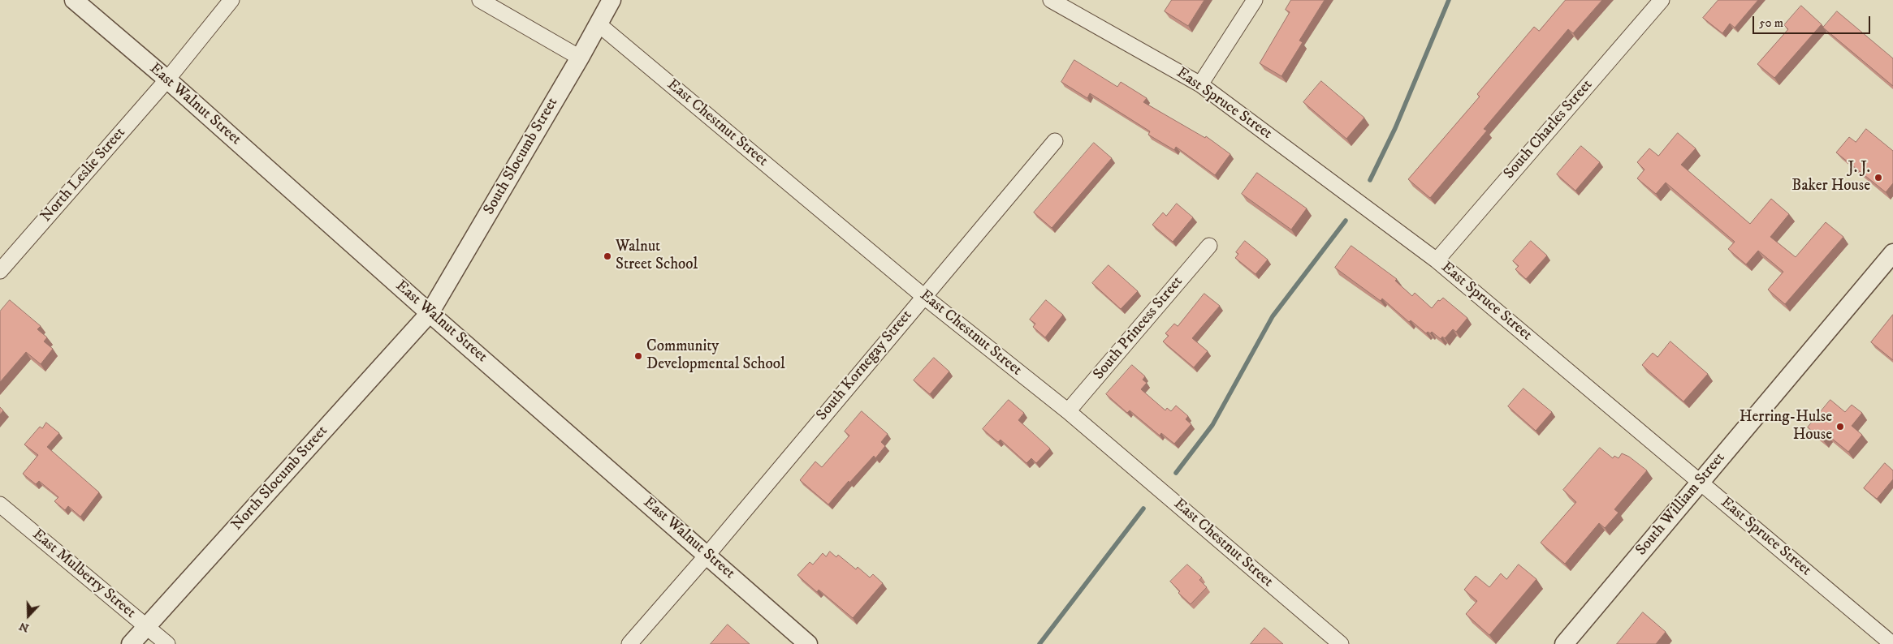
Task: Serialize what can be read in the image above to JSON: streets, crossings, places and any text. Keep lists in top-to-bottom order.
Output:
{
  "streets": {
    "street": [
      "East Spruce Street",
      "East Walnut Street",
      "East Chestnut Street",
      "South Charles Street",
      "South Slocumb Street",
      "North Leslie Street",
      "South Princess Street",
      "South Kornegay Street",
      "North Slocumb Street",
      "South William Street",
      "East Mulberry Street"
    ]
  },
  "crossings": [
    ["East Spruce Street", "South Charles Street"],
    ["East Spruce Street", "South William Street"],
    ["East Walnut Street", "South Slocumb Street"],
    ["East Walnut Street", "North Leslie Street"],
    ["East Walnut Street", "South Kornegay Street"],
    ["East Walnut Street", "North Slocumb Street"],
    ["East Chestnut Street", "South Slocumb Street"],
    ["East Chestnut Street", "South Princess Street"],
    ["East Chestnut Street", "South Kornegay Street"],
    ["South Slocumb Street", "North Slocumb Street"],
    ["North Slocumb Street", "East Mulberry Street"]
  ],
  "places": [
    "J. J. Baker House",
    "Walnut Street School",
    "Community Developmental School",
    "Herring-Hulse House"
  ],
  "scale_bar": "50 m",
  "north": "bottom"
}
